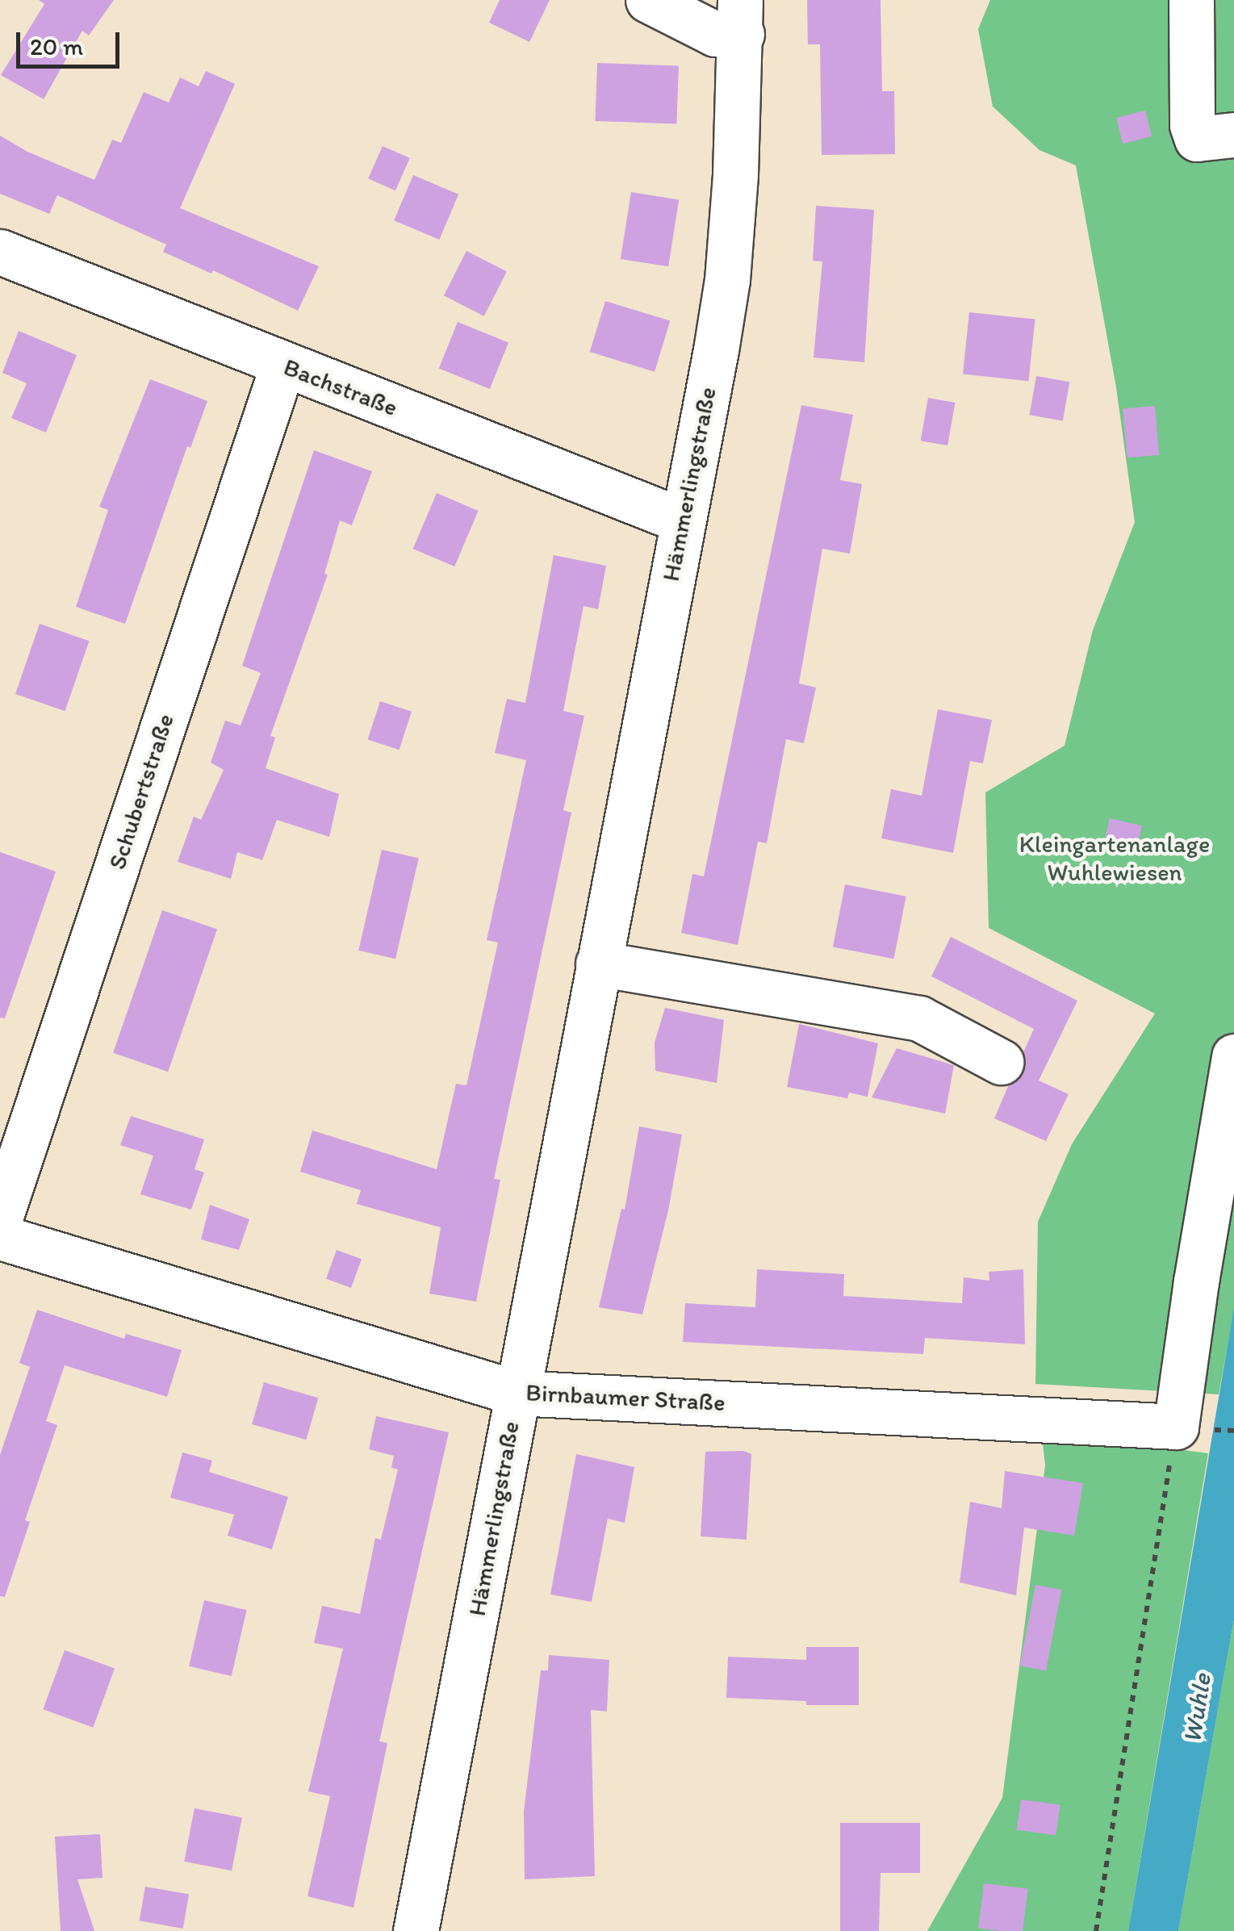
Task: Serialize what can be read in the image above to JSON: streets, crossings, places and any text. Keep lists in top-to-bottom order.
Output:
{
  "streets": {
    "street": [
      "Bachstraße",
      "Hämmerlingstraße",
      "Schubertstraße",
      "Birnbaumer Straße"
    ]
  },
  "crossings": [
    ["Bachstraße", "Hämmerlingstraße"],
    ["Bachstraße", "Schubertstraße"],
    ["Hämmerlingstraße", "Birnbaumer Straße"]
  ],
  "water": ["Wuhle"],
  "parks": ["Kleingartenanlage Wuhlewiesen"],
  "scale_bar": "20 m"
}
